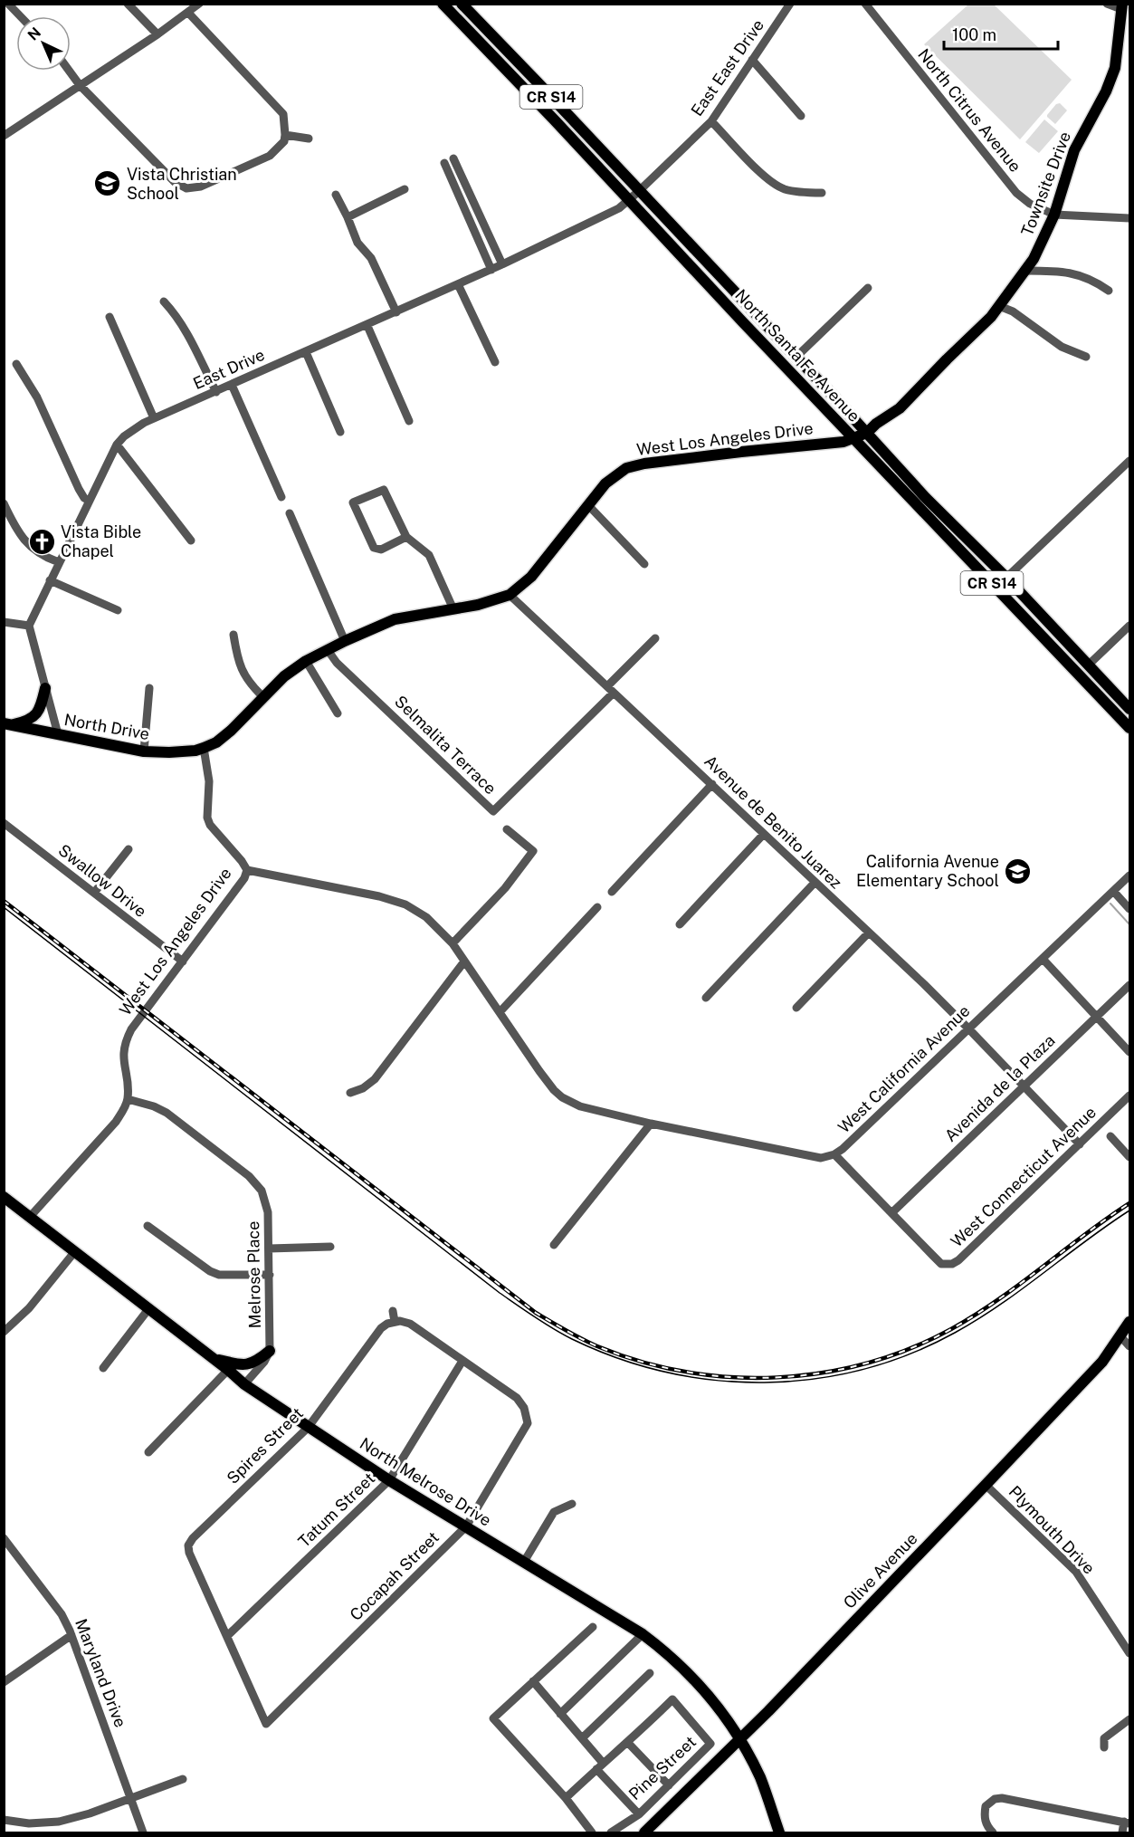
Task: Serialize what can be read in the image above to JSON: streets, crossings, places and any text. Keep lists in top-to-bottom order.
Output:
{
  "streets": {
    "main road": [
      "CR S14",
      "Townsite Drive",
      "North Santa Fe Avenue",
      "West Los Angeles Drive",
      "North Drive",
      "North Melrose Drive",
      "Olive Avenue"
    ],
    "street": [
      "East East Drive",
      "North Citrus Avenue",
      "East Drive",
      "Selmalita Terrace",
      "Avenue de Benito Juarez",
      "Swallow Drive",
      "West California Avenue",
      "Avenida de la Plaza",
      "West Connecticut Avenue",
      "Melrose Place",
      "Spires Street",
      "Tatum Street",
      "Plymouth Drive",
      "Cocapah Street",
      "Maryland Drive",
      "Pine Street"
    ]
  },
  "crossings": [
    ["East East Drive", "North Santa Fe Avenue"],
    ["East East Drive", "East Drive"],
    ["North Citrus Avenue", "Townsite Drive"],
    ["Townsite Drive", "North Santa Fe Avenue"],
    ["Townsite Drive", "West Los Angeles Drive"],
    ["North Santa Fe Avenue", "East Drive"],
    ["North Santa Fe Avenue", "West Los Angeles Drive"],
    ["West Los Angeles Drive", "North Drive"],
    ["West Los Angeles Drive", "Selmalita Terrace"],
    ["West Los Angeles Drive", "Avenue de Benito Juarez"],
    ["West Los Angeles Drive", "Swallow Drive"],
    ["West Los Angeles Drive", "West California Avenue"],
    ["West Los Angeles Drive", "Melrose Place"],
    ["Selmalita Terrace", "Avenue de Benito Juarez"],
    ["Avenue de Benito Juarez", "West California Avenue"],
    ["Avenue de Benito Juarez", "Avenida de la Plaza"],
    ["Avenue de Benito Juarez", "West Connecticut Avenue"],
    ["Avenida de la Plaza", "West Connecticut Avenue"],
    ["Melrose Place", "North Melrose Drive"],
    ["Spires Street", "North Melrose Drive"],
    ["Spires Street", "Tatum Street"],
    ["Spires Street", "Cocapah Street"],
    ["North Melrose Drive", "Tatum Street"],
    ["North Melrose Drive", "Olive Avenue"],
    ["North Melrose Drive", "Cocapah Street"],
    ["Tatum Street", "Cocapah Street"],
    ["Plymouth Drive", "Olive Avenue"]
  ],
  "places": {
    "school or university": ["Vista Christian School", "California Avenue Elementary School"],
    "church": ["Vista Bible Chapel"]
  },
  "scale_bar": "100 m",
  "north": "top left"
}
